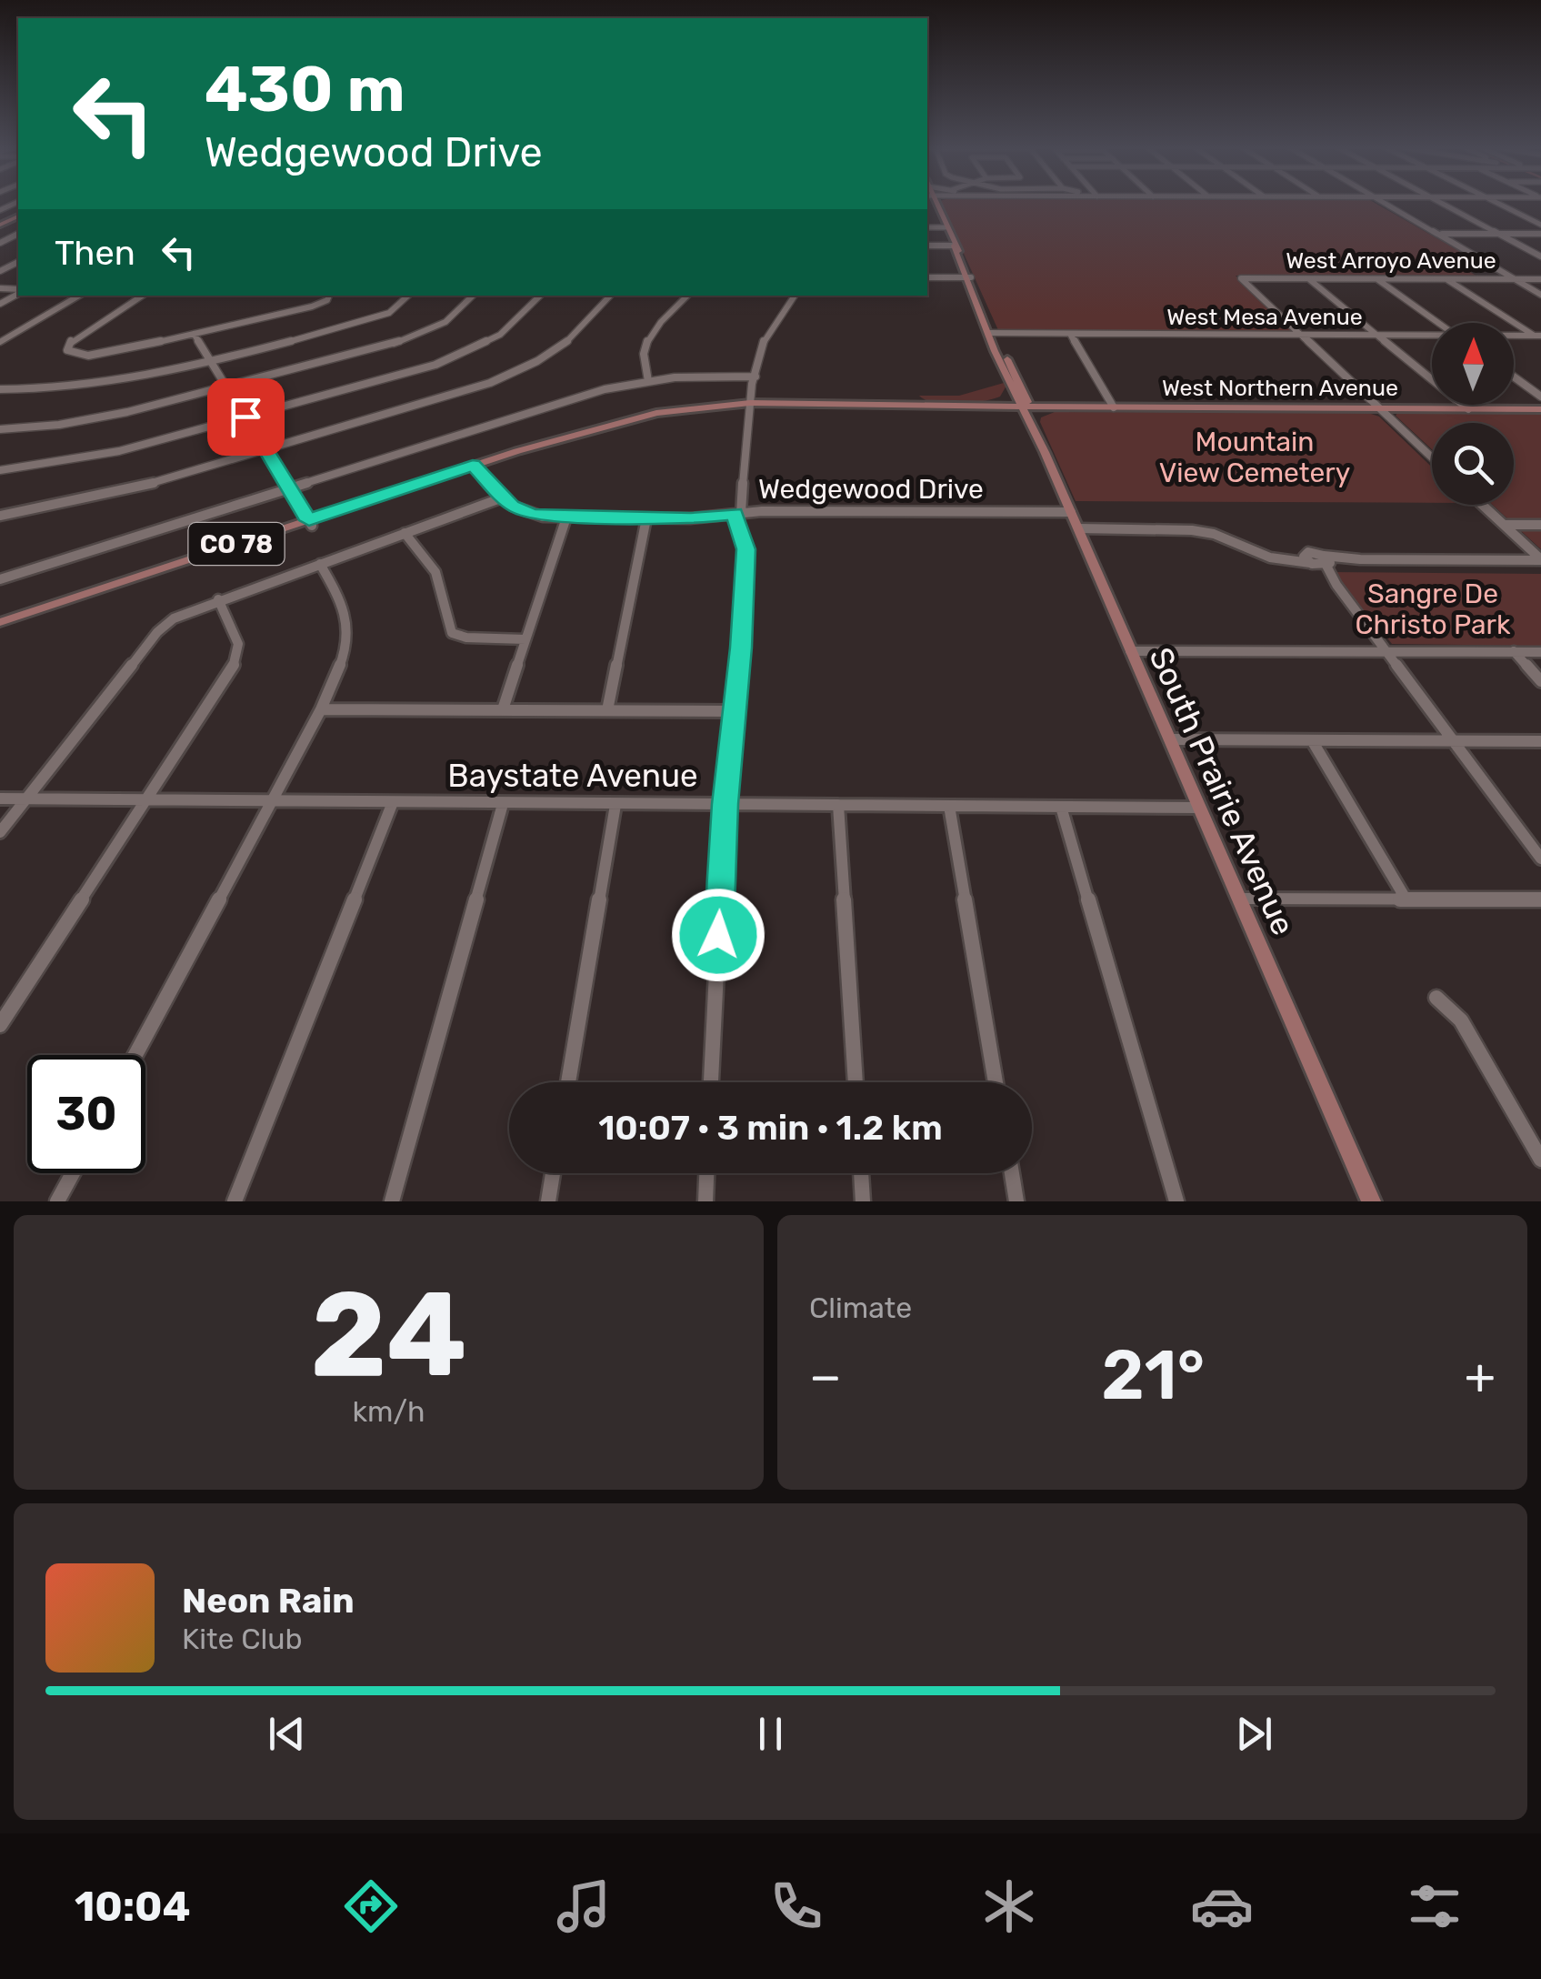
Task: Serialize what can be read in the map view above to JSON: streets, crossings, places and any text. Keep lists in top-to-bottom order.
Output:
{
  "streets": {
    "main road": ["West Northern Avenue", "CO 78", "South Prairie Avenue"],
    "street": [
      "West Arroyo Avenue",
      "West Mesa Avenue",
      "Wedgewood Drive",
      "Baystate Avenue"
    ]
  },
  "crossings": [
    ["West Arroyo Avenue", "West Mesa Avenue"],
    ["West Mesa Avenue", "South Prairie Avenue"],
    ["West Northern Avenue", "Wedgewood Drive"],
    ["West Northern Avenue", "South Prairie Avenue"],
    ["Wedgewood Drive", "South Prairie Avenue"],
    ["Baystate Avenue", "South Prairie Avenue"]
  ],
  "parks": ["Mountain View Cemetery", "Sangre De Christo Park"],
  "north": "top",
  "page": {
    "turn": ["430 m", "Wedgewood Drive"],
    "then": "Then",
    "limit": "30",
    "trip": "10:07 · 3 min · 1.2 km",
    "tile": [
      ["24", "km/h"],
      "Climate"
    ],
    "heat": ["−", "21°", "+"],
    "song": ["Neon Rain", "Kite Club"],
    "tabs": "10:04"
  }
}
